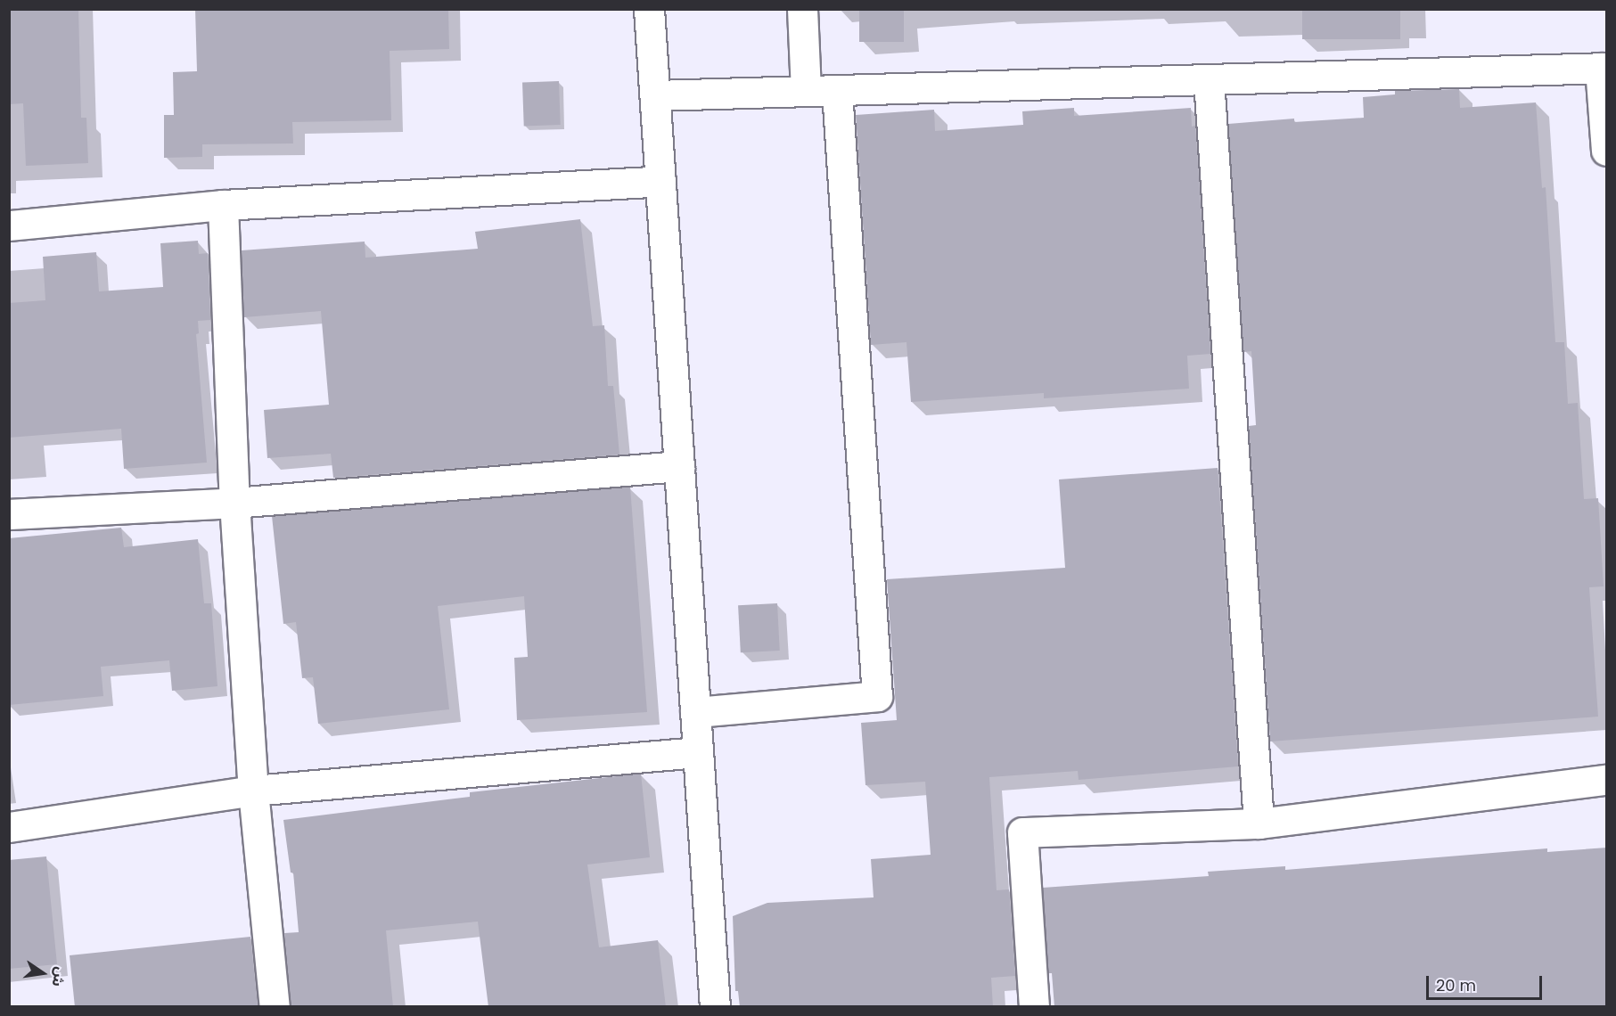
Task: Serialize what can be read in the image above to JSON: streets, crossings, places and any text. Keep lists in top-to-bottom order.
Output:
{
  "scale_bar": "20 m",
  "north": "right"
}
